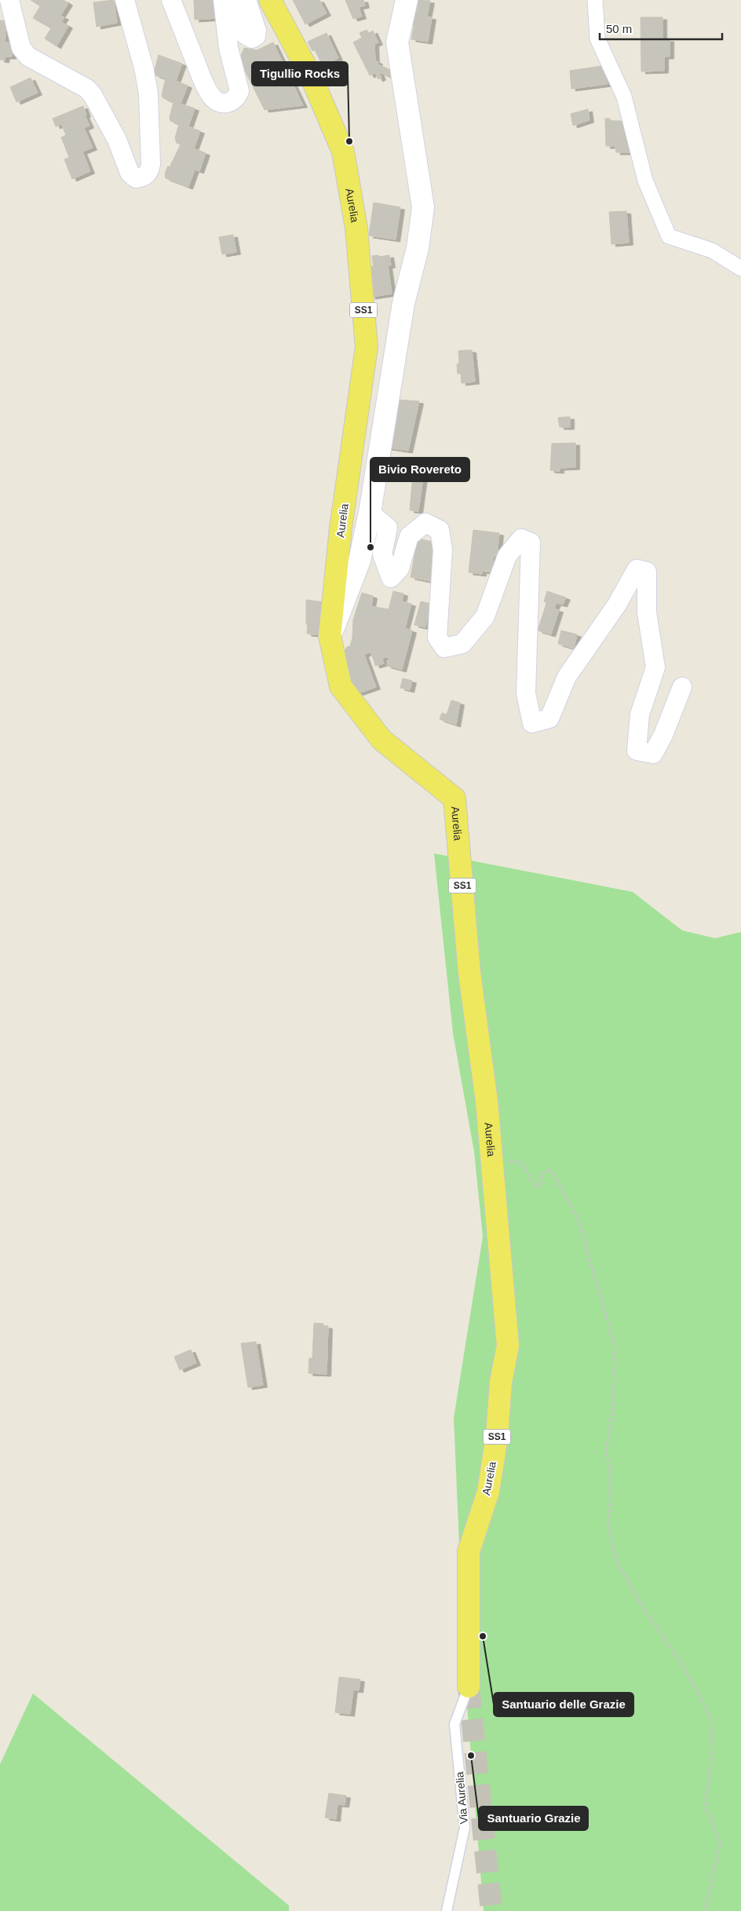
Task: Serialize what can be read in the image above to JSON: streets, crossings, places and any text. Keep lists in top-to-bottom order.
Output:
{
  "streets": {
    "main road": ["Aurelia", "SS1"],
    "lane": ["Via Aurelia"]
  },
  "crossings": [
    ["Aurelia", "Via Aurelia"]
  ],
  "places": [
    "Tigullio Rocks",
    "Bivio Rovereto",
    "Santuario delle Grazie",
    "Santuario Grazie"
  ],
  "scale_bar": "50 m"
}
